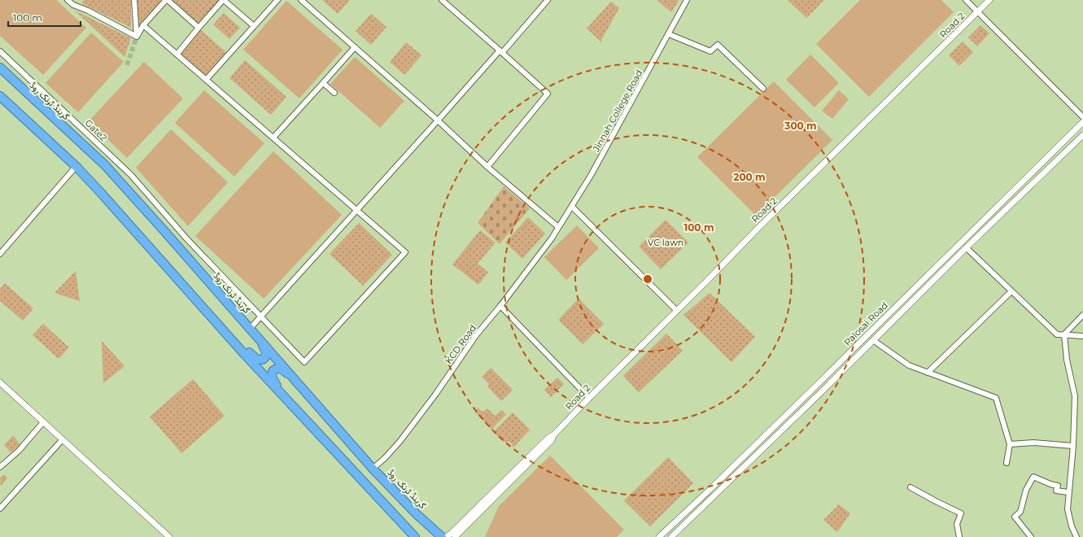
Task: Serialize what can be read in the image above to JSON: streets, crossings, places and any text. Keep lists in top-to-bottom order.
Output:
{
  "streets": {
    "highway": ["گرینڈ ٹرنک روڈ"],
    "street": [
      "Road 2",
      "Jinnah College Road",
      "Gate2",
      "Palosai Road",
      "KCD Road"
    ]
  },
  "crossings": [
    ["گرینڈ ٹرنک روڈ", "KCD Road"],
    ["Jinnah College Road", "KCD Road"]
  ],
  "parks": ["VC lawn"],
  "scale_bar": "100 m",
  "rings": ["300 m", "200 m", "100 m"]
}
